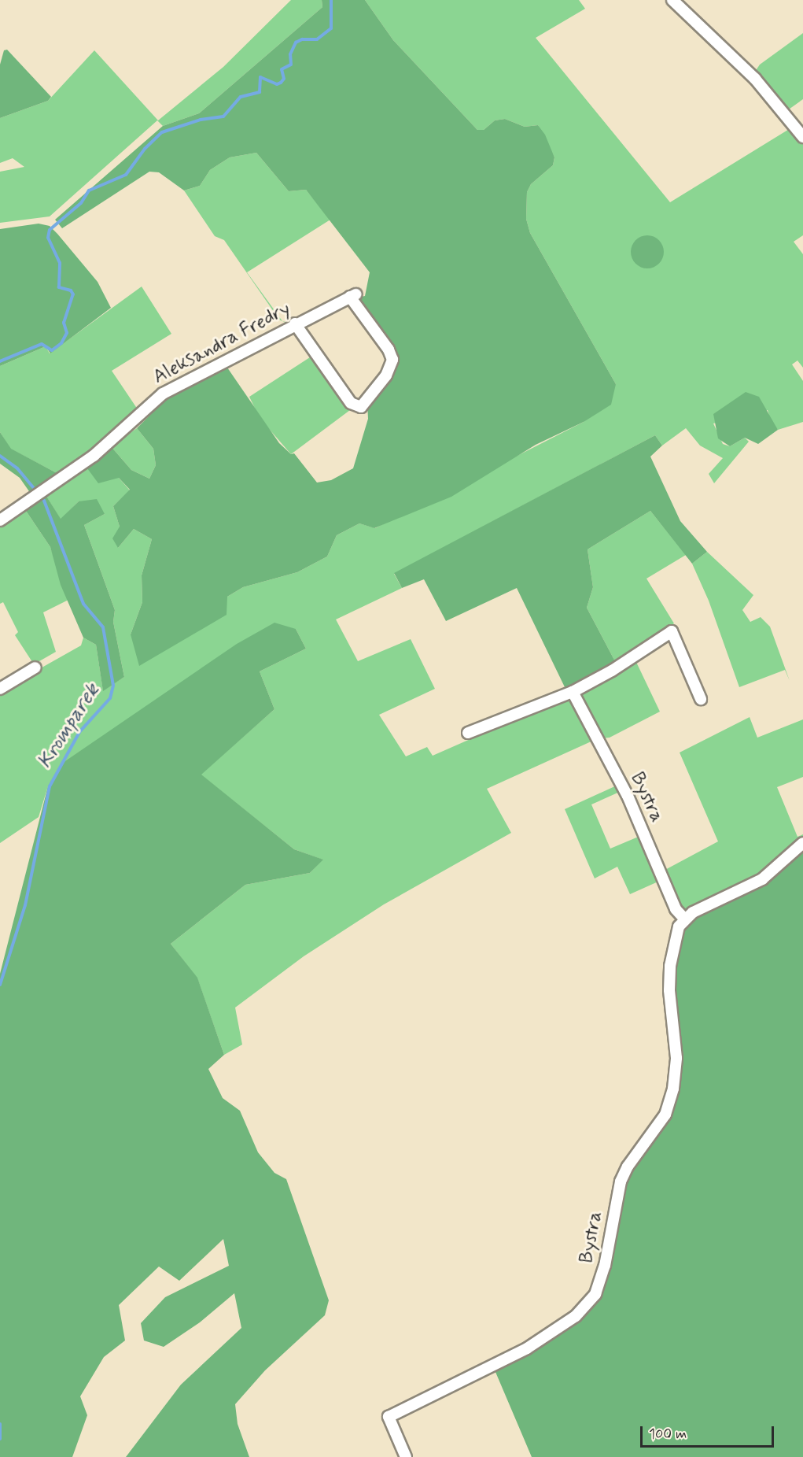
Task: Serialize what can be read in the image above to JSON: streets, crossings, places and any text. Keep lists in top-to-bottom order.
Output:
{
  "streets": {
    "street": ["Aleksandra Fredry", "Bystra"]
  },
  "water": ["Kromparek"],
  "scale_bar": "100 m"
}
